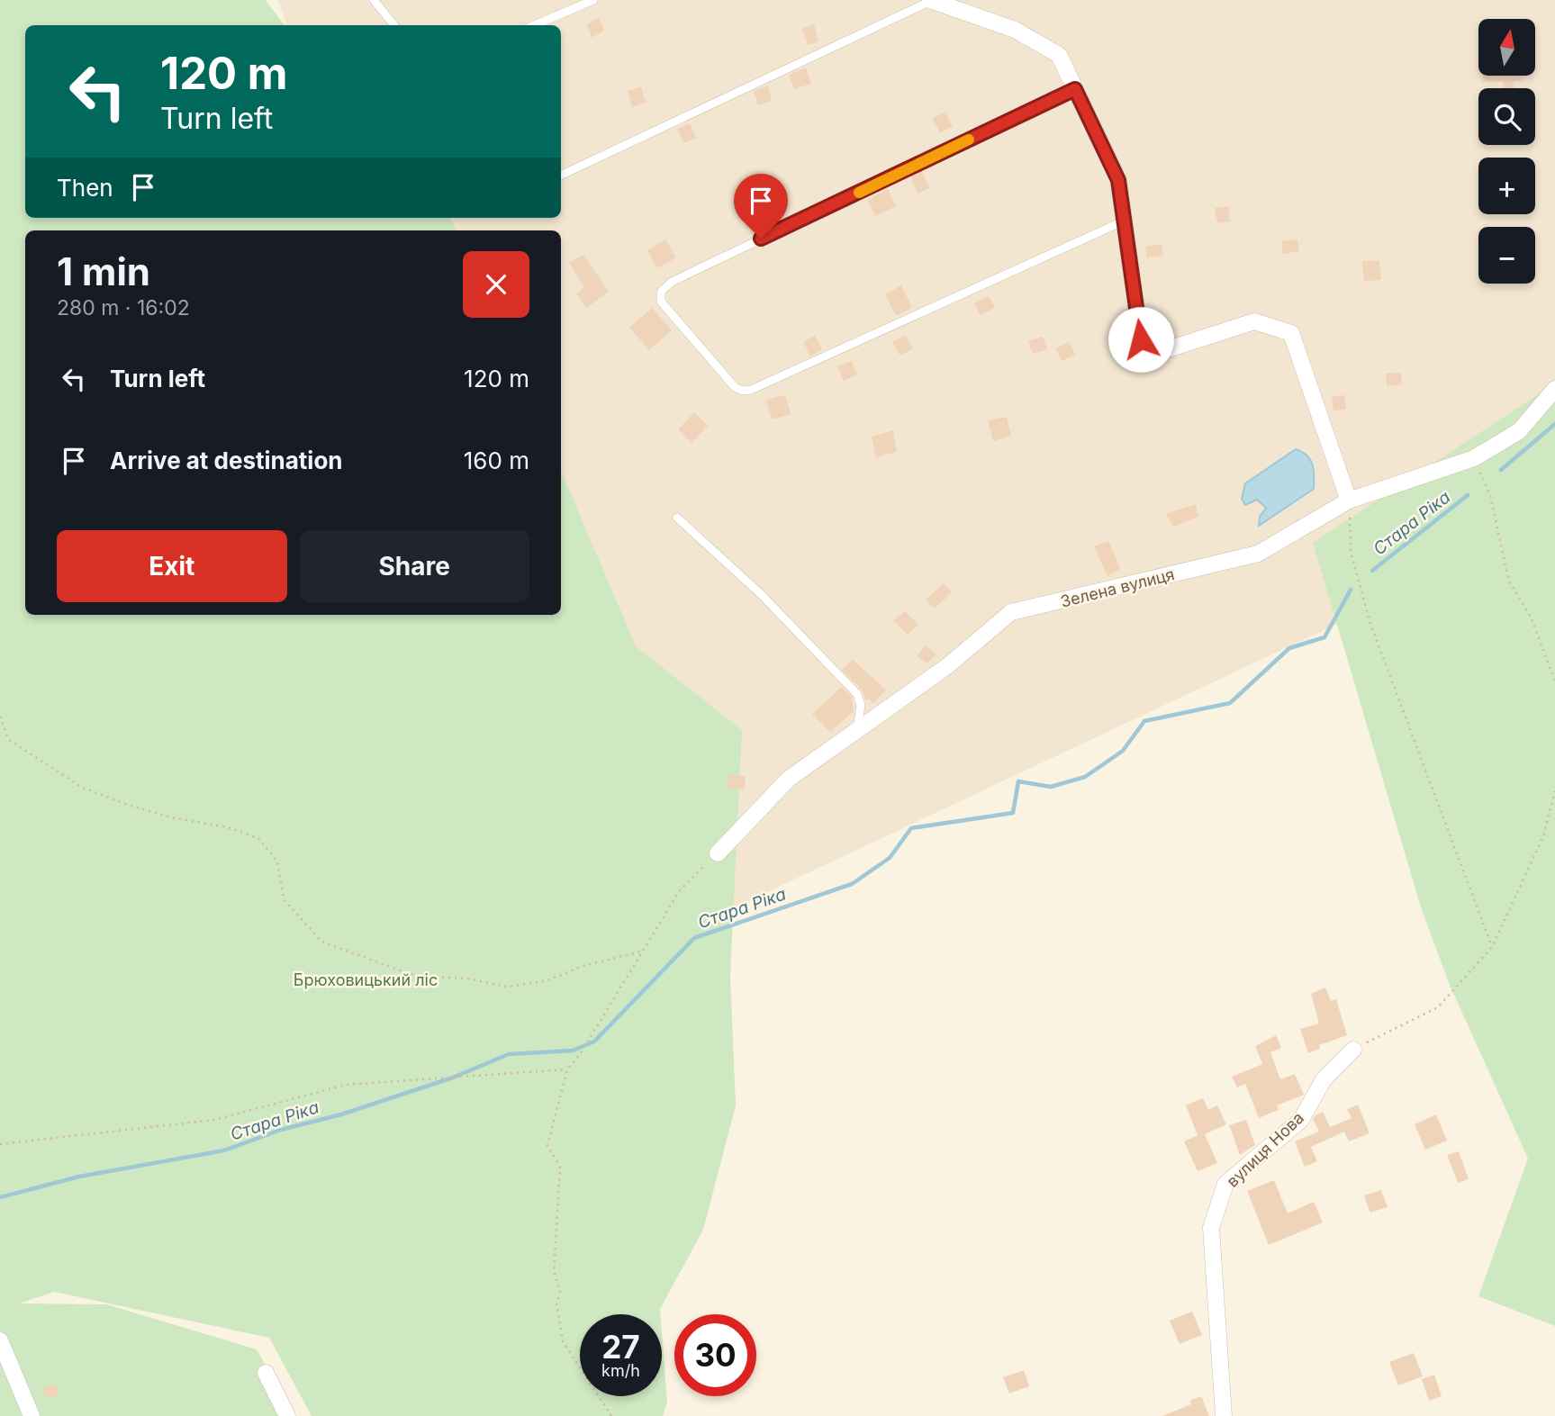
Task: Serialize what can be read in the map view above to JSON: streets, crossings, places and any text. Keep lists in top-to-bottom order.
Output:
{
  "streets": {
    "street": ["Зелена вулиця", "вулиця Нова"]
  },
  "water": ["Стара Ріка"],
  "parks": ["Брюховицький ліс"],
  "north": "top",
  "page": {
    "map_buttons": ["+", "−"],
    "turn": ["120 m", "Turn left"],
    "then": "Then",
    "heading": ["1 min", "280 m · 16:02"],
    "list": [
      {
        "name": "Turn left",
        "value": "120 m"
      },
      {
        "name": "Arrive at destination",
        "value": "160 m"
      }
    ],
    "buttons": ["Exit", "Share"],
    "speed": "27 km/h",
    "limit": "30"
  }
}
